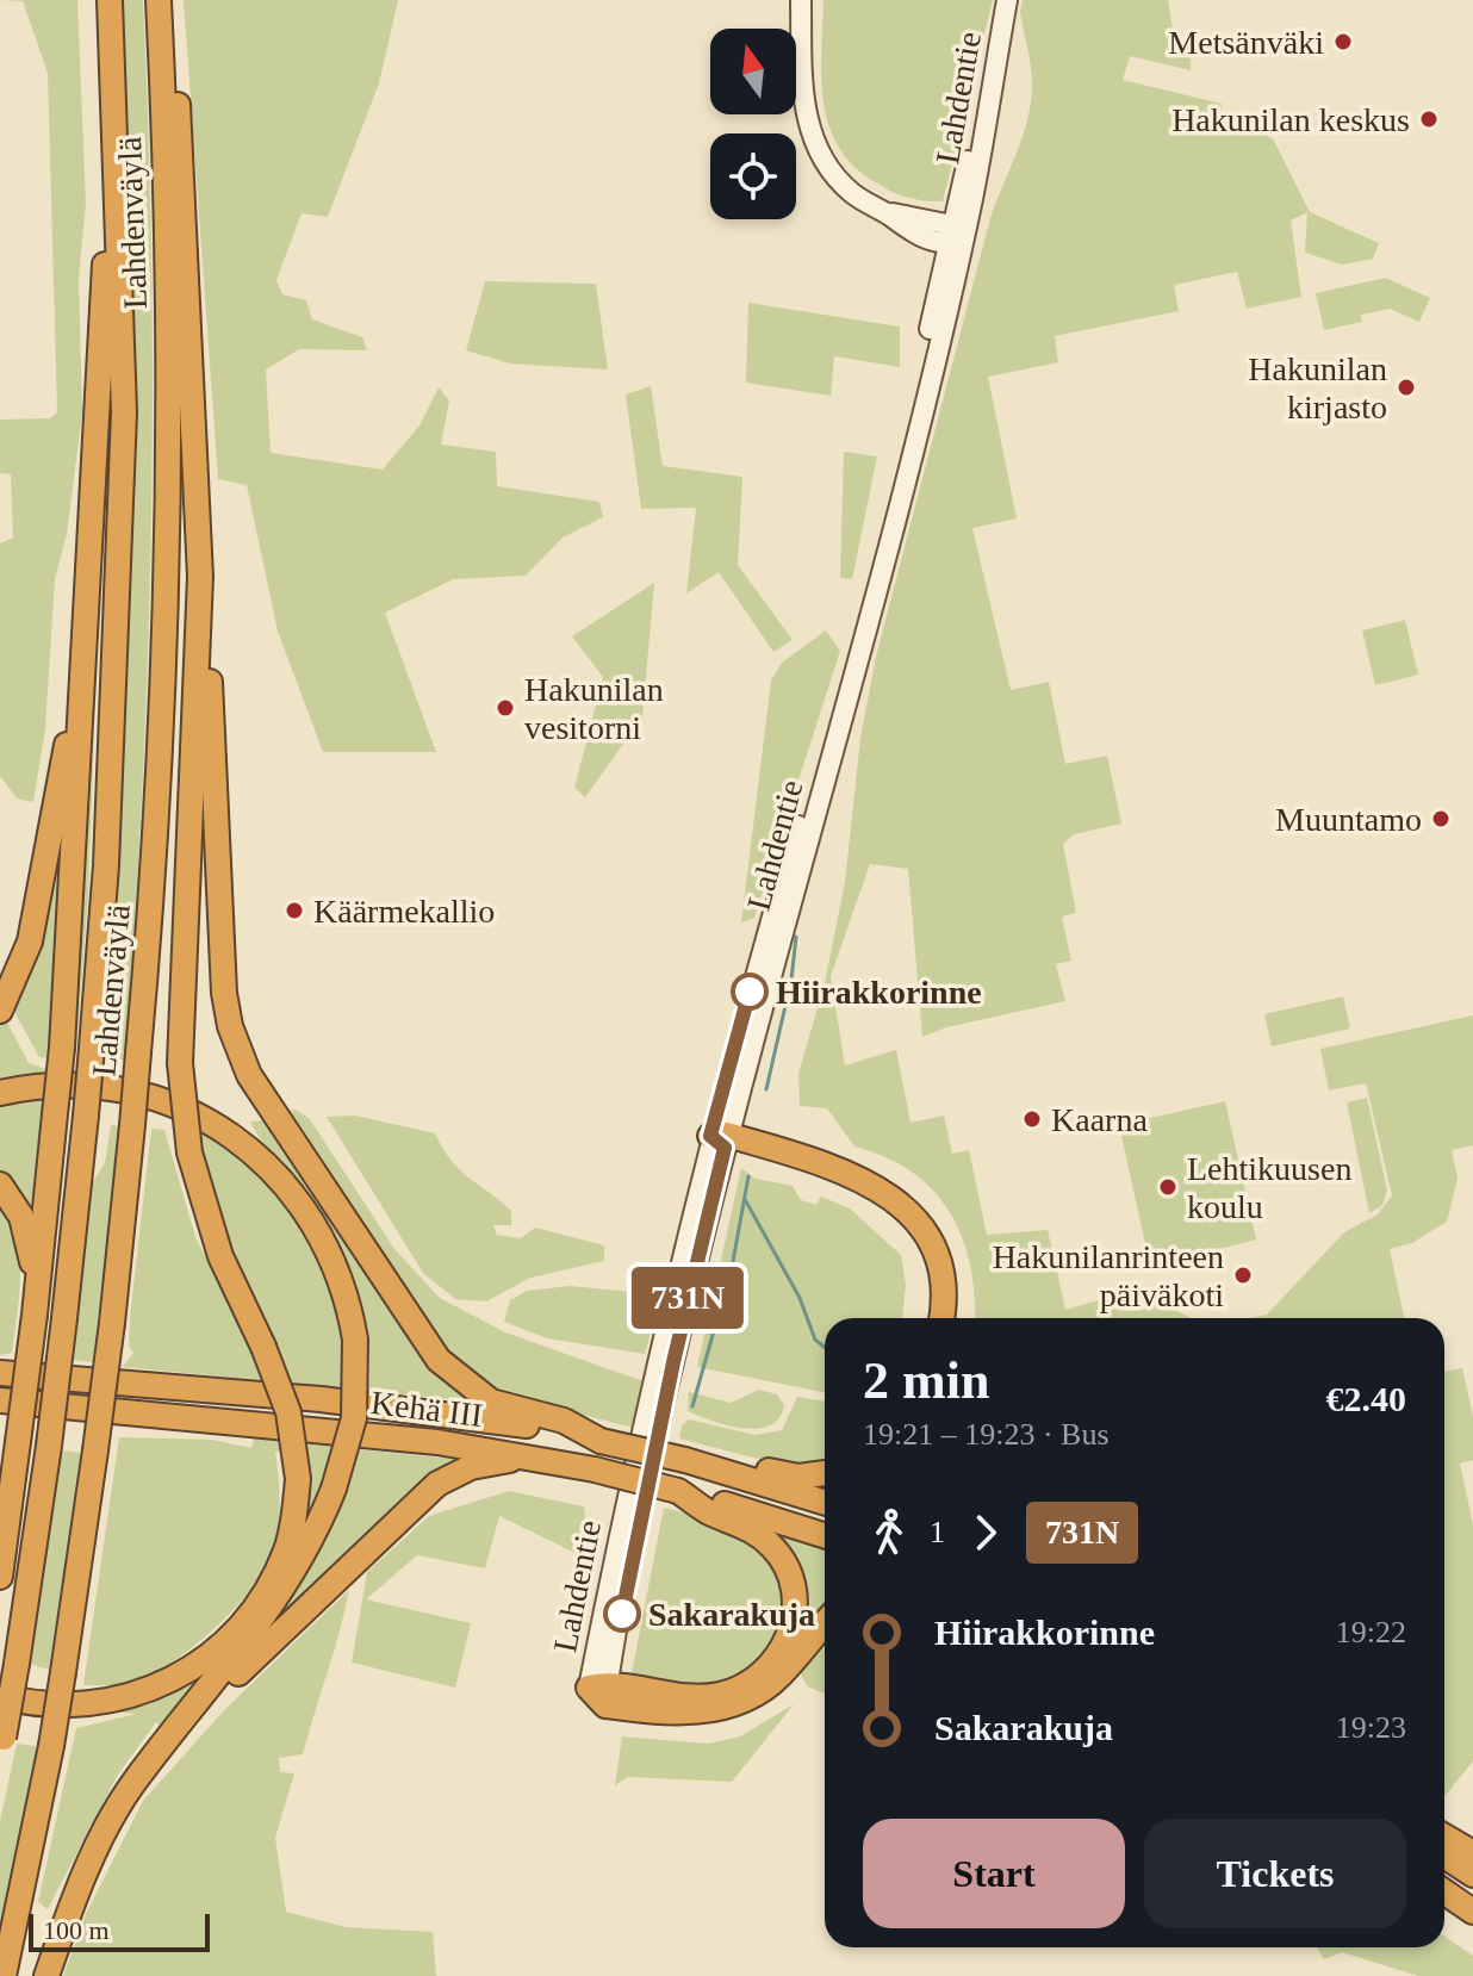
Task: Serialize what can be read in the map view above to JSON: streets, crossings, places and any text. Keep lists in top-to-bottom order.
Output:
{
  "streets": {
    "highway": ["Lahdenväylä", "Kehä III"],
    "main road": ["Lahdentie"]
  },
  "places": [
    "Metsänväki",
    "Hakunilan keskus",
    "Hakunilan kirjasto",
    "Hakunilan vesitorni",
    "Muuntamo",
    "Käärmekallio",
    "Hiirakkorinne",
    "Kaarna",
    "Lehtikuusen koulu",
    "Hakunilanrinteen päiväkoti",
    "Sakarakuja"
  ],
  "lines": ["bus line 731N"],
  "scale_bar": "100 m",
  "north": "top",
  "page": {
    "on_map": "731N",
    "heading": ["2 min", "19:21 – 19:23 · Bus", "€2.40"],
    "legs": ["1", "731N"],
    "list": [
      {
        "name": "Hiirakkorinne",
        "value": "19:22"
      },
      {
        "name": "Sakarakuja",
        "value": "19:23"
      }
    ],
    "buttons": ["Start", "Tickets"],
    "scale": "100 m"
  }
}
